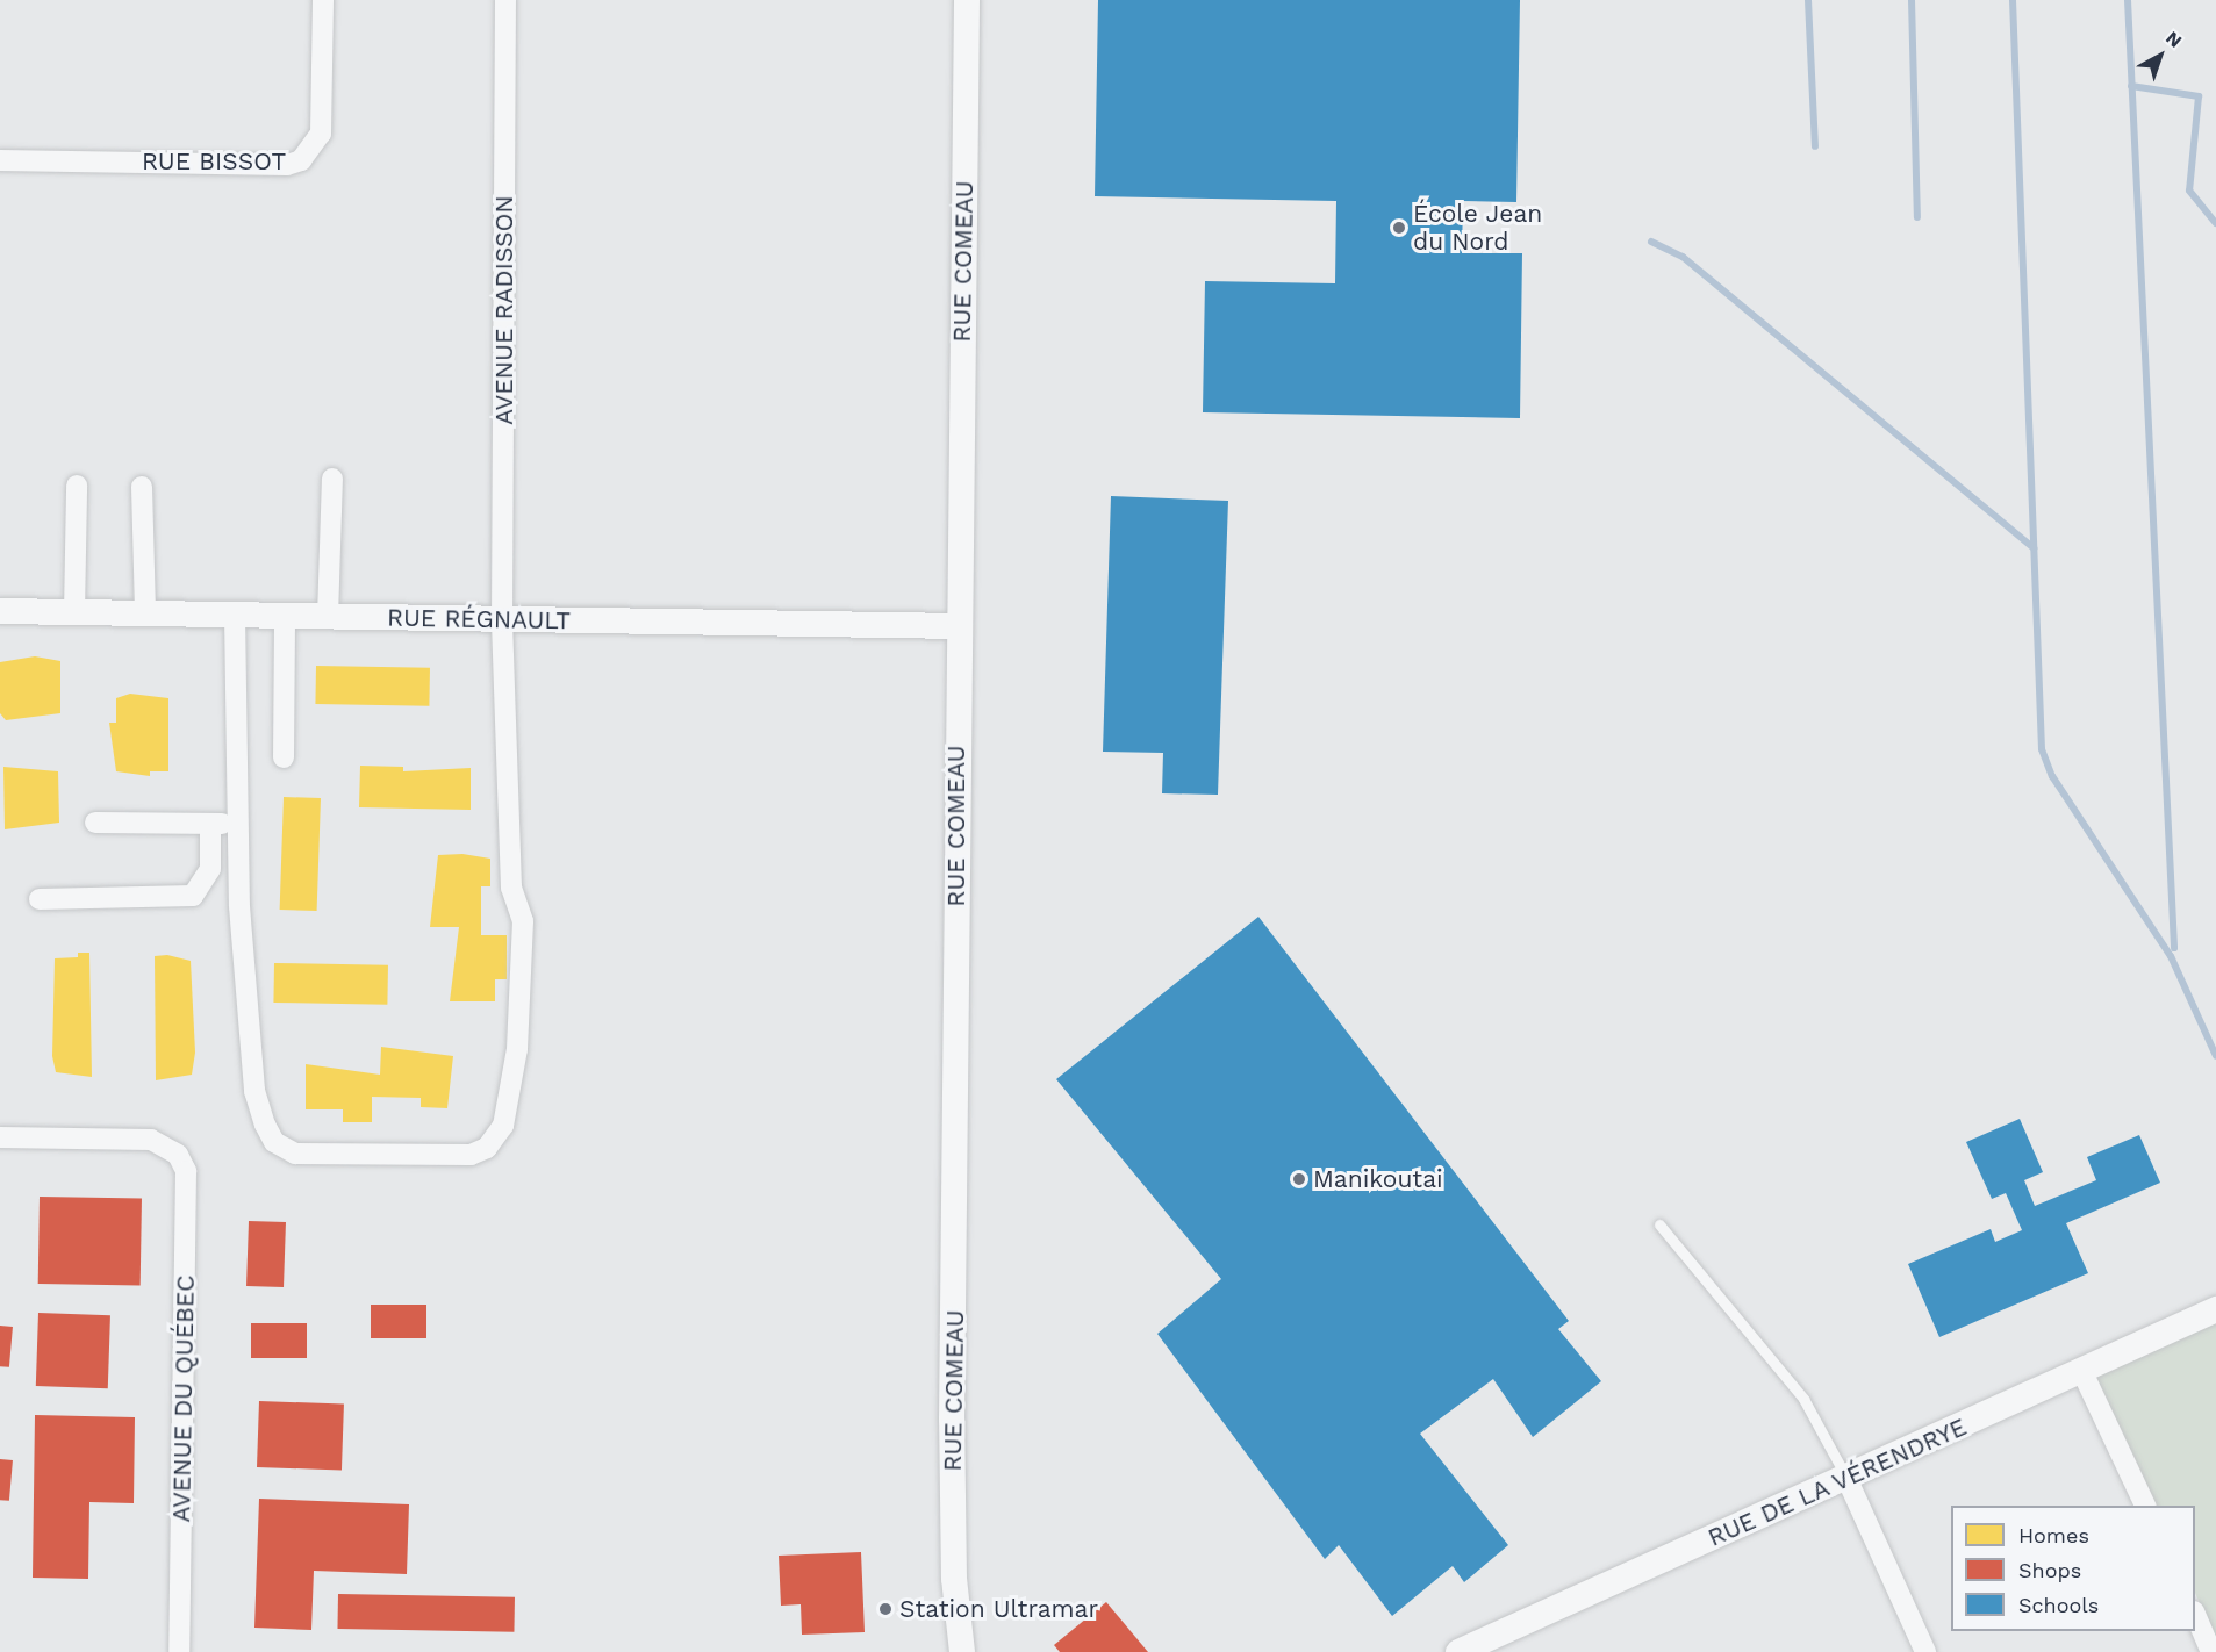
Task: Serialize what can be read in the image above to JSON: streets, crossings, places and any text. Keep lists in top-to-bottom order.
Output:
{
  "streets": {
    "street": [
      "RUE BISSOT",
      "RUE COMEAU",
      "AVENUE RADISSON",
      "RUE RÉGNAULT",
      "AVENUE DU QUÉBEC",
      "RUE DE LA VÉRENDRYE"
    ]
  },
  "crossings": [
    ["RUE COMEAU", "RUE RÉGNAULT"],
    ["AVENUE RADISSON", "RUE RÉGNAULT"]
  ],
  "places": ["École Jean du Nord", "Manikoutai", "Station Ultramar"],
  "legend": ["Homes", "Shops", "Schools"],
  "north": "top right"
}
